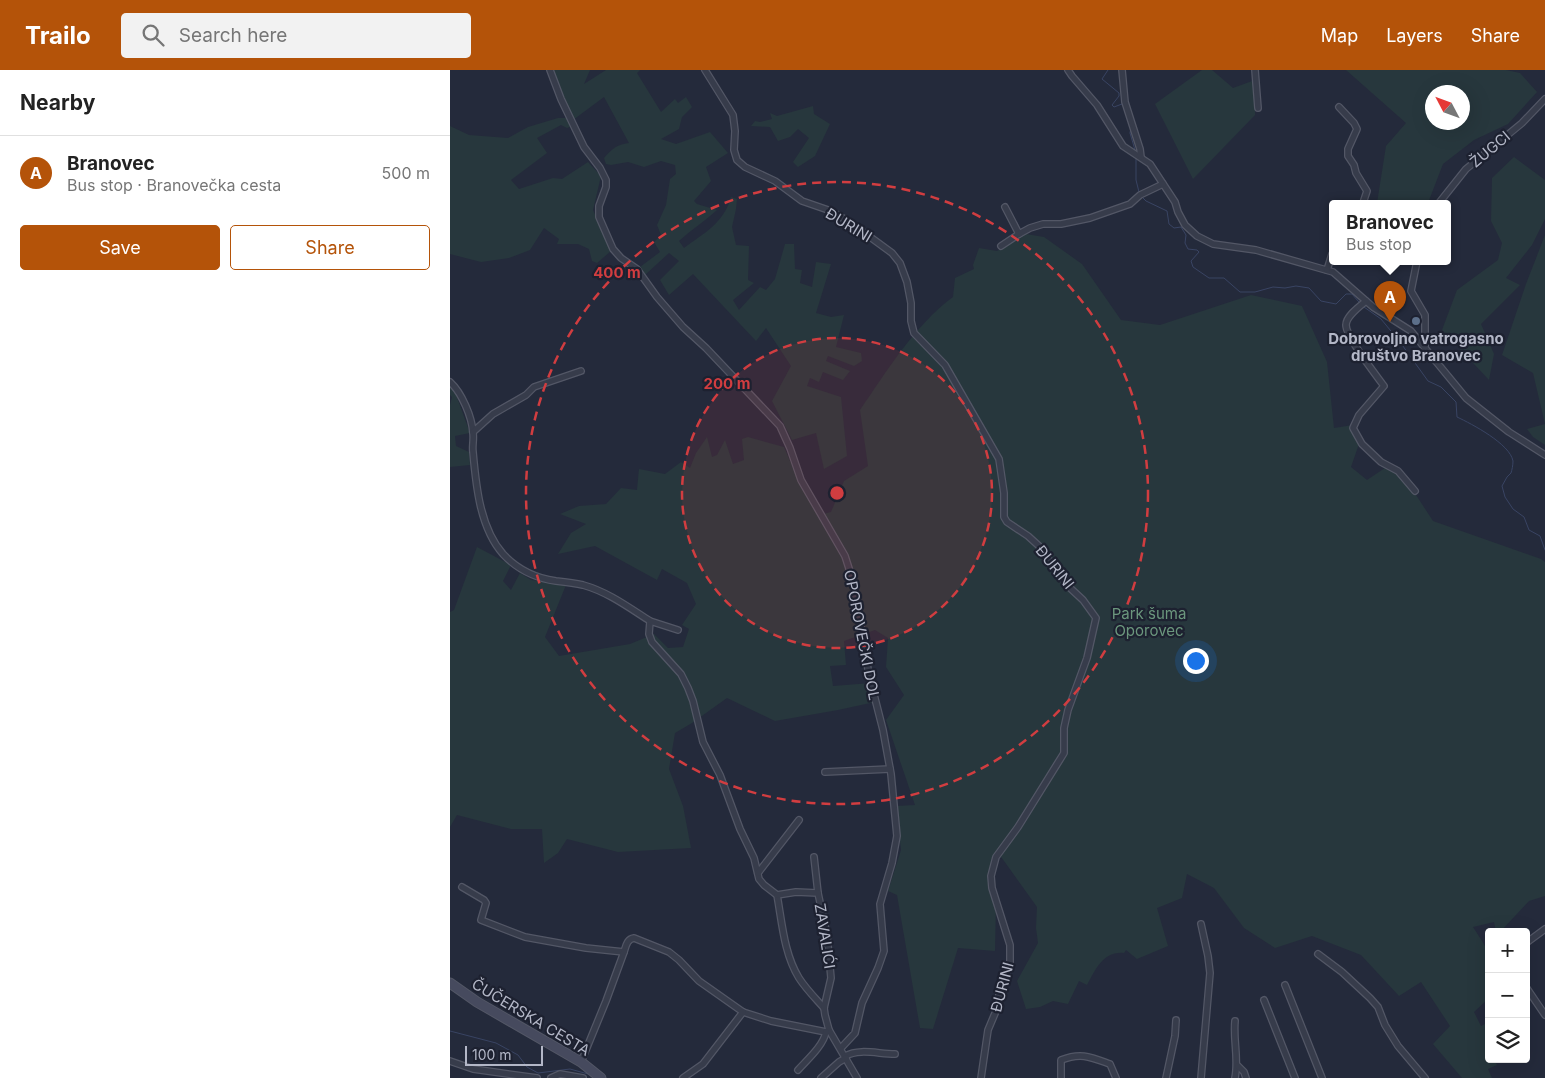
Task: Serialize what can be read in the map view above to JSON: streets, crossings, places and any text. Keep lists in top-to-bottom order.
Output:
{
  "streets": {
    "street": [
      "ŽUGCI",
      "ĐURINI",
      "OPOROVEČKI DOL",
      "ZAVALIĆI",
      "ČUČERSKA CESTA"
    ]
  },
  "parks": ["Park šuma Oporovec"],
  "places": ["Dobrovoljno vatrogasno društvo Branovec"],
  "scale_bar": "100 m",
  "north": "top left",
  "page": {
    "header": "Trailo",
    "search": "Search here",
    "nav": ["Map", "Layers", "Share"],
    "heading": "Nearby",
    "list": [
      {
        "mark": "A",
        "name": "Branovec",
        "note": "Bus stop · Branovečka cesta",
        "value": "500 m"
      }
    ],
    "popup": ["Branovec", "Bus stop"],
    "buttons": ["Save", "Share"],
    "pins": "A",
    "map_buttons": ["+", "−"],
    "scale": "100 m"
  },
  "rings": ["400 m", "200 m"]
}
